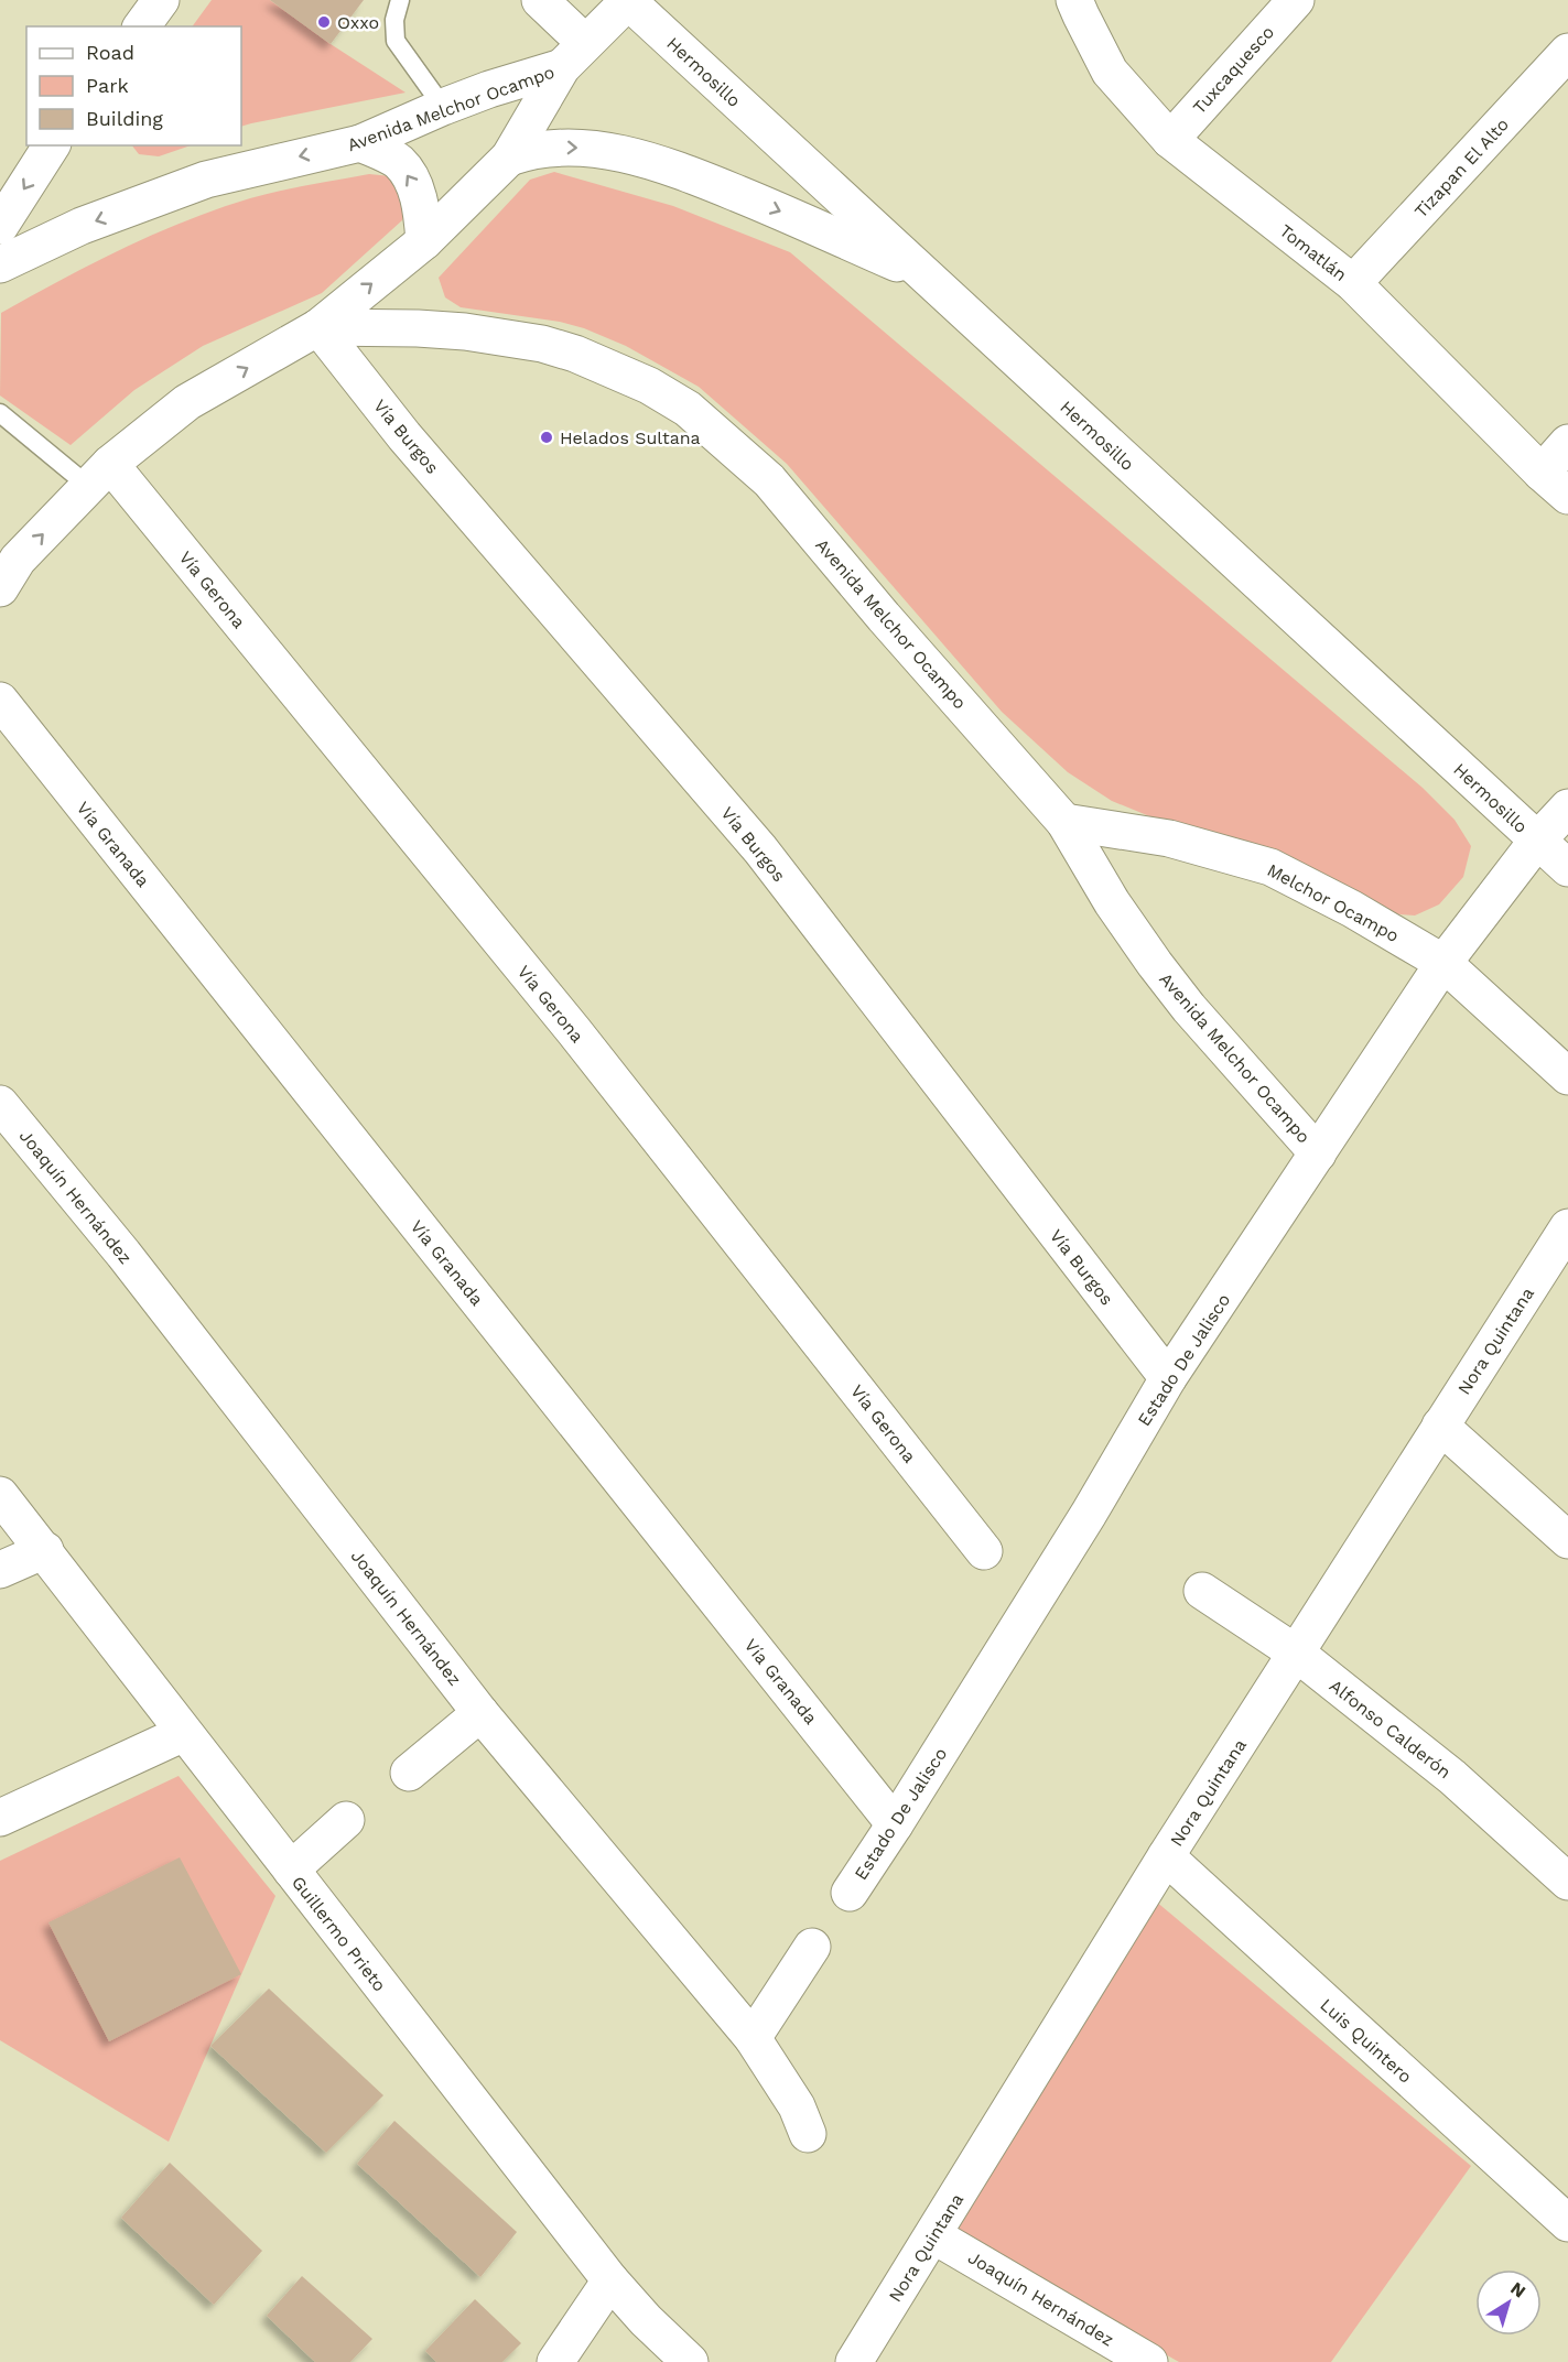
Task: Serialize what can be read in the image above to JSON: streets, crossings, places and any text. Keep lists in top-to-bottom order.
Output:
{
  "streets": {
    "street": [
      "Tuxcaquesco",
      "Hermosillo",
      "Avenida Melchor Ocampo",
      "Tizapan El Alto",
      "Tomatlán",
      "Vía Burgos",
      "Vía Gerona",
      "Vía Granada",
      "Melchor Ocampo",
      "Joaquín Hernández",
      "Nora Quintana",
      "Estado De Jalisco",
      "Alfonso Calderón",
      "Guillermo Prieto",
      "Luis Quintero"
    ]
  },
  "crossings": [
    ["Tuxcaquesco", "Tomatlán"],
    ["Hermosillo", "Estado De Jalisco"],
    ["Avenida Melchor Ocampo", "Vía Burgos"],
    ["Avenida Melchor Ocampo", "Vía Gerona"],
    ["Avenida Melchor Ocampo", "Melchor Ocampo"],
    ["Avenida Melchor Ocampo", "Estado De Jalisco"],
    ["Tizapan El Alto", "Tomatlán"],
    ["Vía Burgos", "Estado De Jalisco"],
    ["Vía Granada", "Estado De Jalisco"],
    ["Melchor Ocampo", "Estado De Jalisco"],
    ["Joaquín Hernández", "Nora Quintana"],
    ["Nora Quintana", "Alfonso Calderón"],
    ["Nora Quintana", "Luis Quintero"]
  ],
  "places": ["Oxxo", "Helados Sultana"],
  "legend": ["Road", "Park", "Building"],
  "north": "top right"
}
